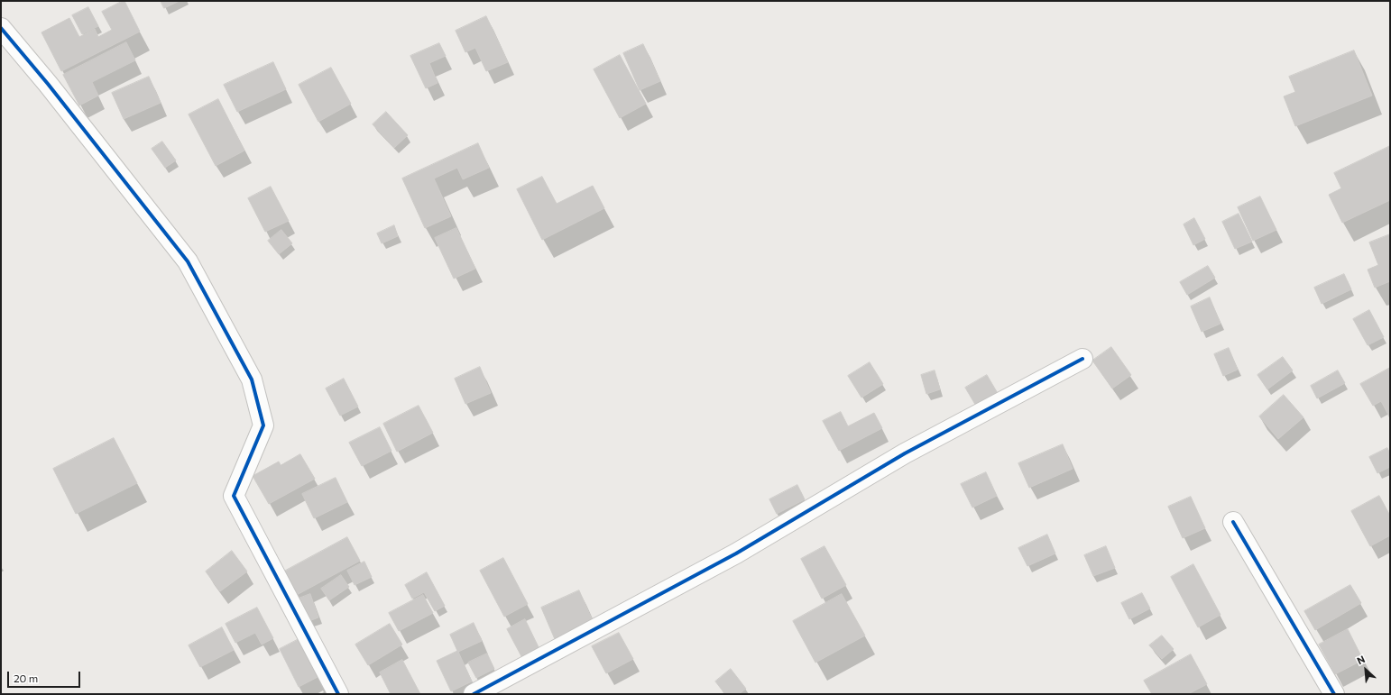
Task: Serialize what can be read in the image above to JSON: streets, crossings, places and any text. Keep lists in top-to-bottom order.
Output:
{
  "scale_bar": "20 m",
  "north": "top left"
}
